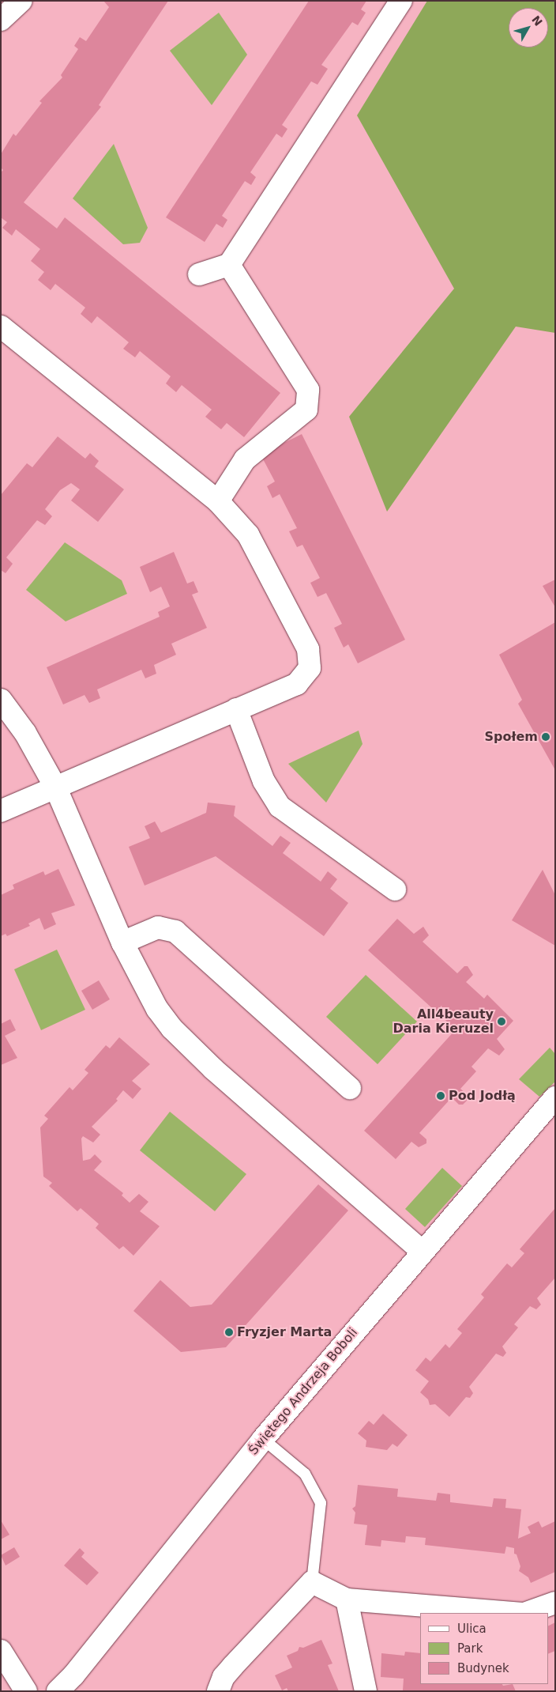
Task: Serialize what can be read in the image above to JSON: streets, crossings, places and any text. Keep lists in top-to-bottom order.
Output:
{
  "streets": {
    "street": ["Świętego Andrzeja Boboli"]
  },
  "places": [
    "Społem",
    "All4beauty Daria Kieruzel",
    "Pod Jodłą",
    "Fryzjer Marta"
  ],
  "legend": ["Ulica", "Park", "Budynek"],
  "north": "top right"
}
